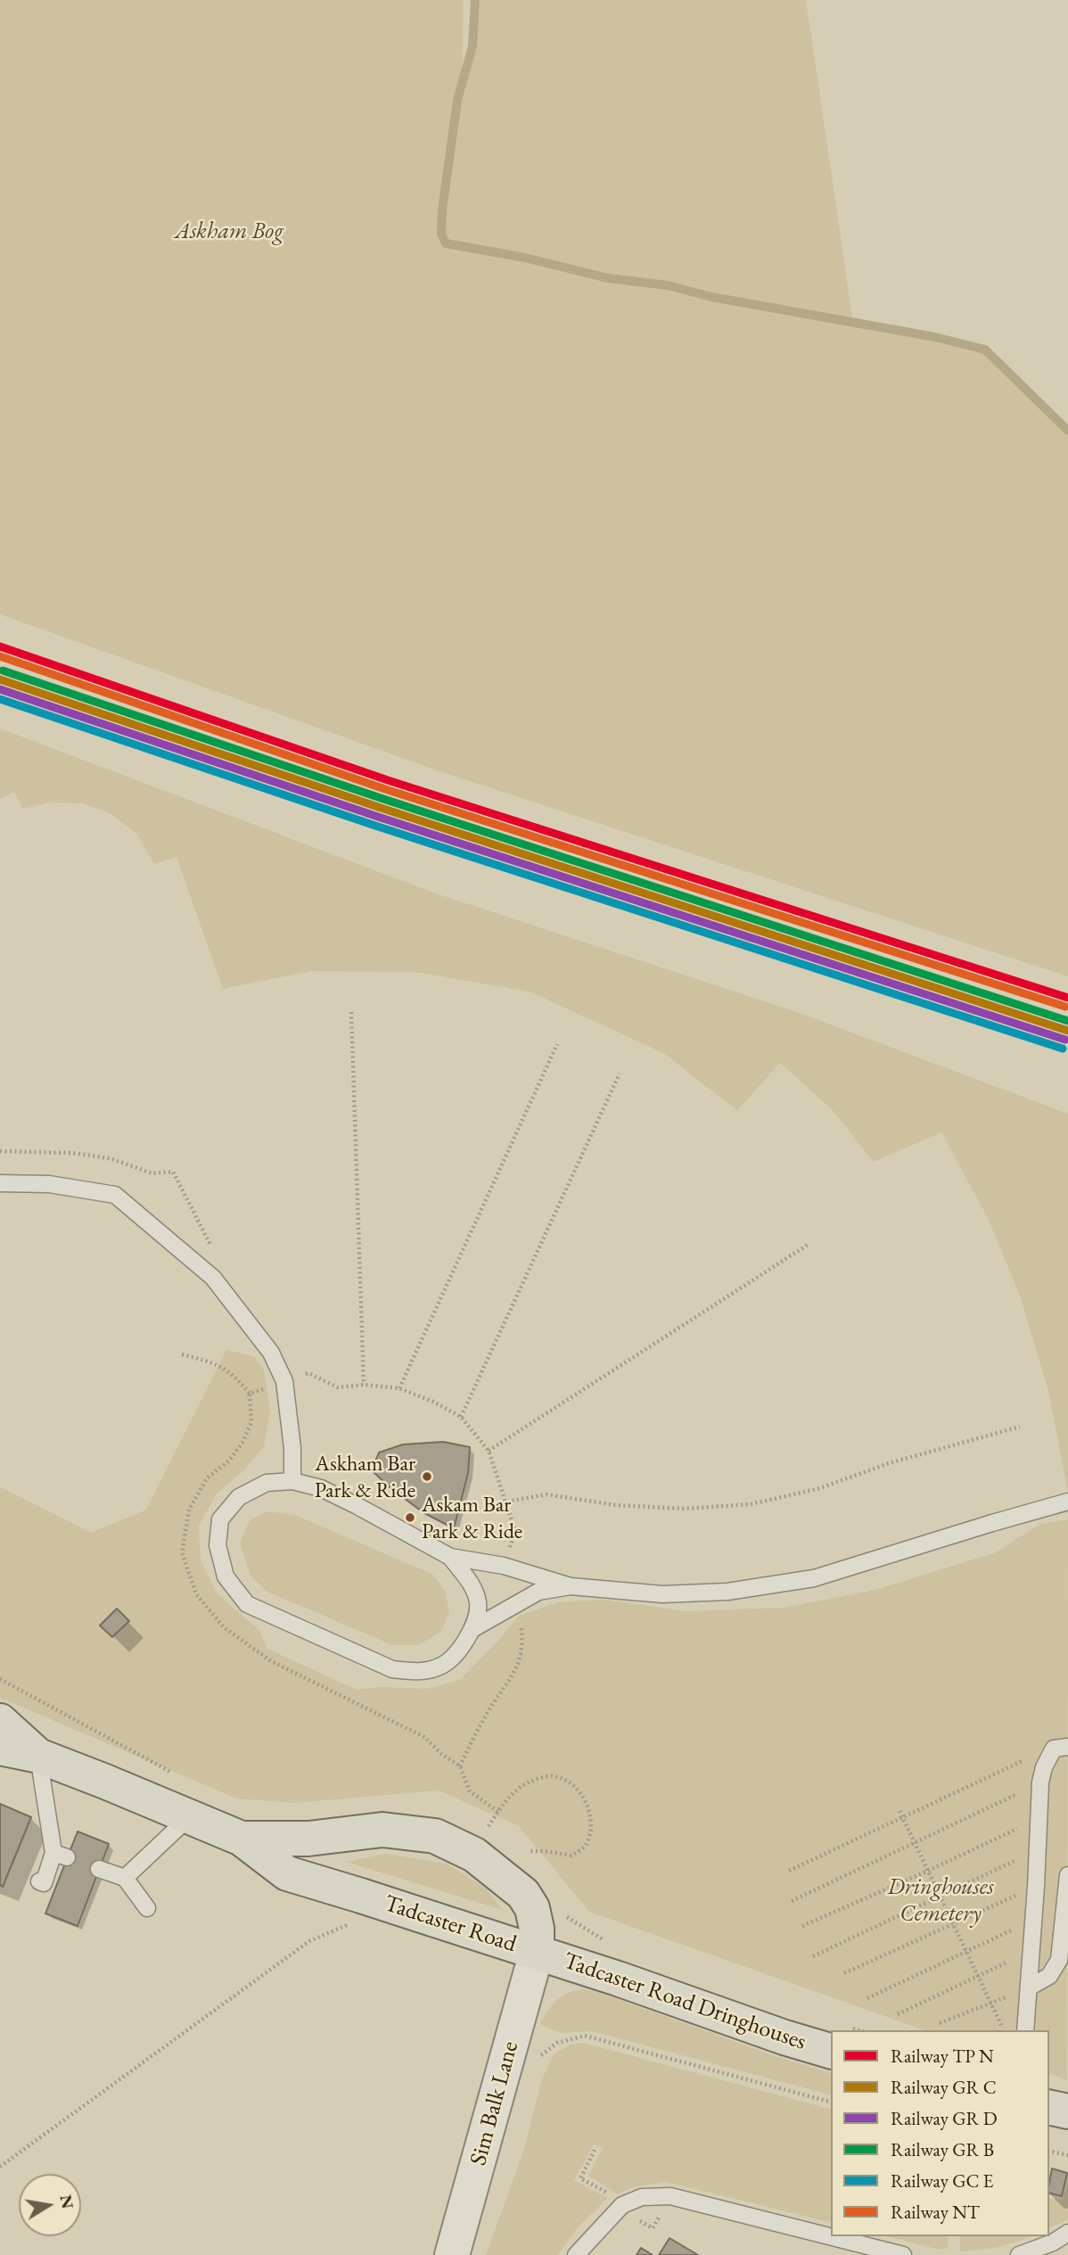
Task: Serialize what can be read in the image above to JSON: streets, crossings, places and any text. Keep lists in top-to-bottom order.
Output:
{
  "streets": {
    "main road": ["Tadcaster Road", "Tadcaster Road Dringhouses"],
    "street": ["Sim Balk Lane"]
  },
  "crossings": [
    ["Tadcaster Road", "Tadcaster Road Dringhouses"],
    ["Tadcaster Road", "Sim Balk Lane"],
    ["Tadcaster Road Dringhouses", "Sim Balk Lane"]
  ],
  "parks": ["Askham Bog", "Dringhouses Cemetery"],
  "places": ["Askham Bar Park & Ride", "Askam Bar Park & Ride"],
  "lines": ["rail line NT"],
  "legend": [
    "Railway TP N",
    "Railway GR C",
    "Railway GR D",
    "Railway GR B",
    "Railway GC E",
    "Railway NT"
  ],
  "north": "right"
}
